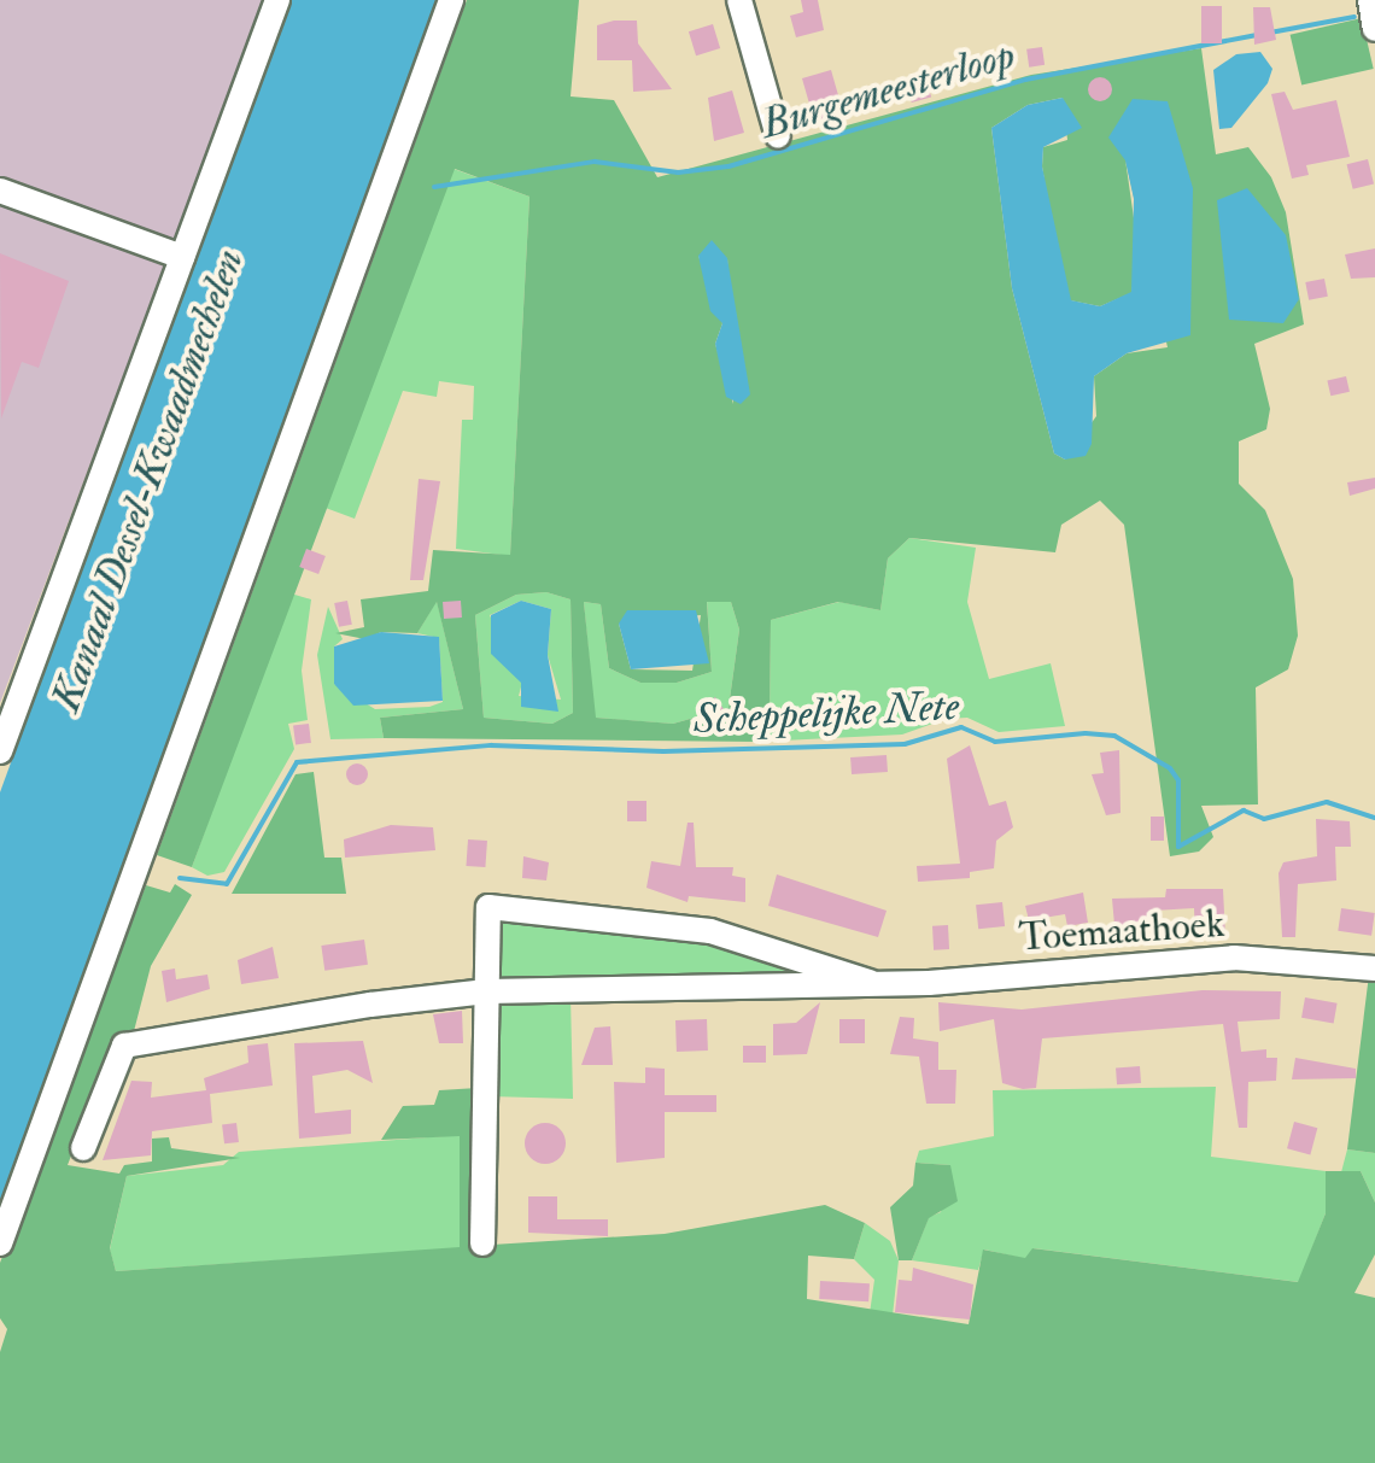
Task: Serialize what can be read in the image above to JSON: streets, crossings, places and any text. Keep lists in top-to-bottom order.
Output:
{
  "streets": {
    "street": ["Toemaathoek"]
  },
  "water": ["Burgemeesterloop", "Kanaal Dessel-Kwaadmechelen", "Scheppelijke Nete"]
}
